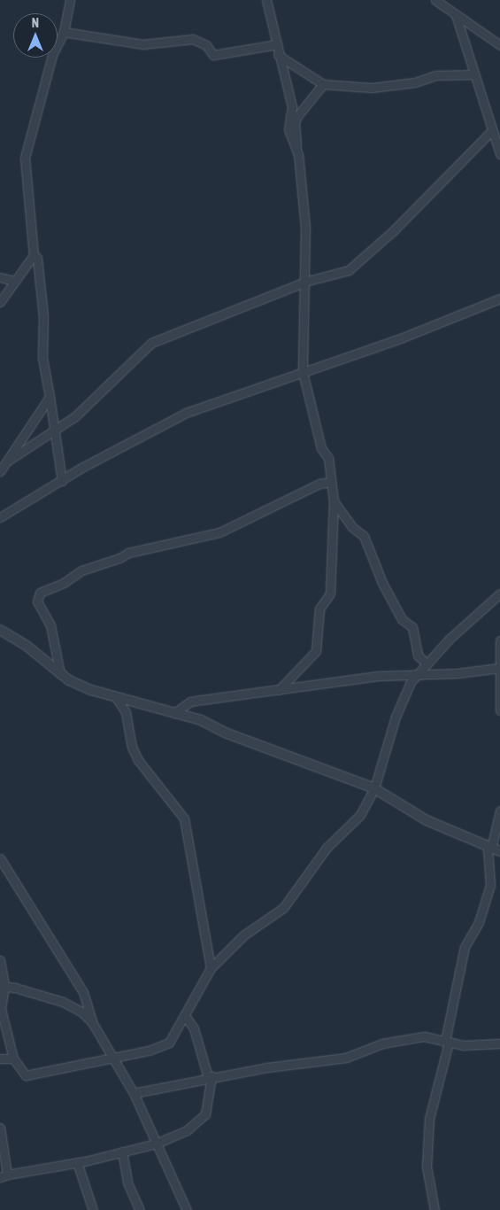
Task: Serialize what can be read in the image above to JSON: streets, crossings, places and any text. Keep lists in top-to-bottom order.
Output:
{
  "north": "top"
}
